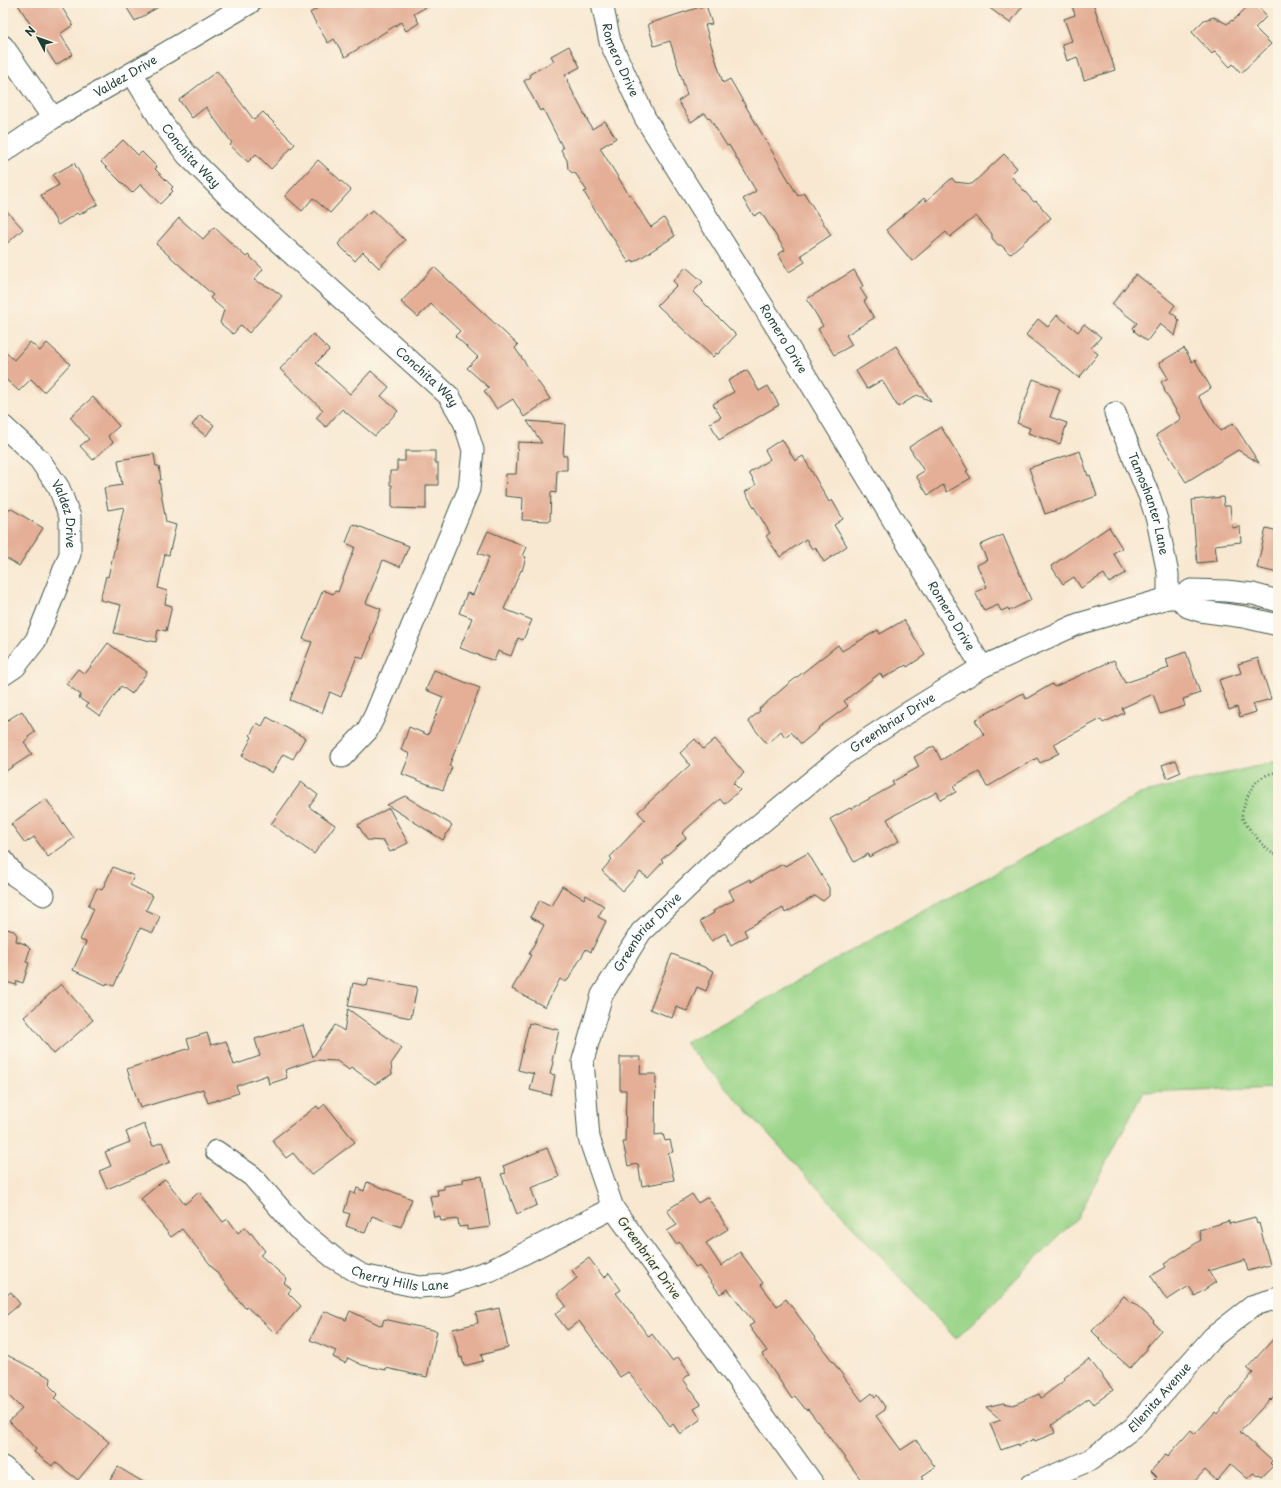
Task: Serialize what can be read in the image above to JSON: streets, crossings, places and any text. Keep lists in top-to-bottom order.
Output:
{
  "streets": {
    "street": [
      "Romero Drive",
      "Valdez Drive",
      "Conchita Way",
      "Tamoshanter Lane",
      "Greenbriar Drive",
      "Cherry Hills Lane",
      "Ellenita Avenue"
    ]
  },
  "crossings": [
    ["Romero Drive", "Greenbriar Drive"],
    ["Valdez Drive", "Conchita Way"],
    ["Tamoshanter Lane", "Greenbriar Drive"],
    ["Greenbriar Drive", "Cherry Hills Lane"]
  ],
  "north": "top left"
}
